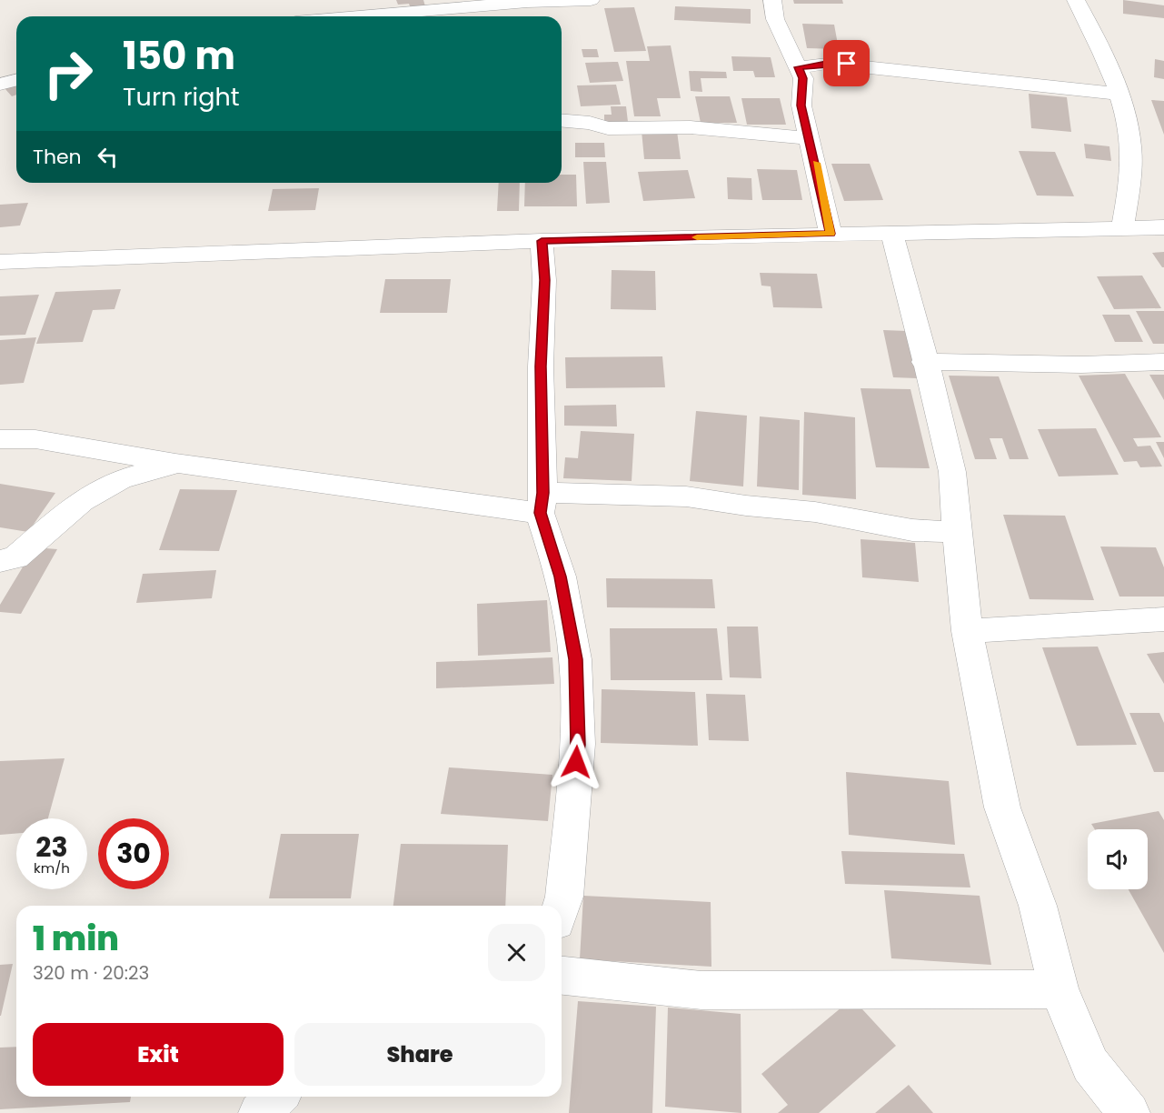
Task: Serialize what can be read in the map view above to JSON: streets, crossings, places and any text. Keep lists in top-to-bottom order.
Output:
{
  "page": {
    "turn": ["150 m", "Turn right"],
    "then": "Then",
    "speed": "23 km/h",
    "limit": "30",
    "heading": ["1 min", "320 m · 20:23"],
    "buttons": ["Exit", "Share"]
  }
}
